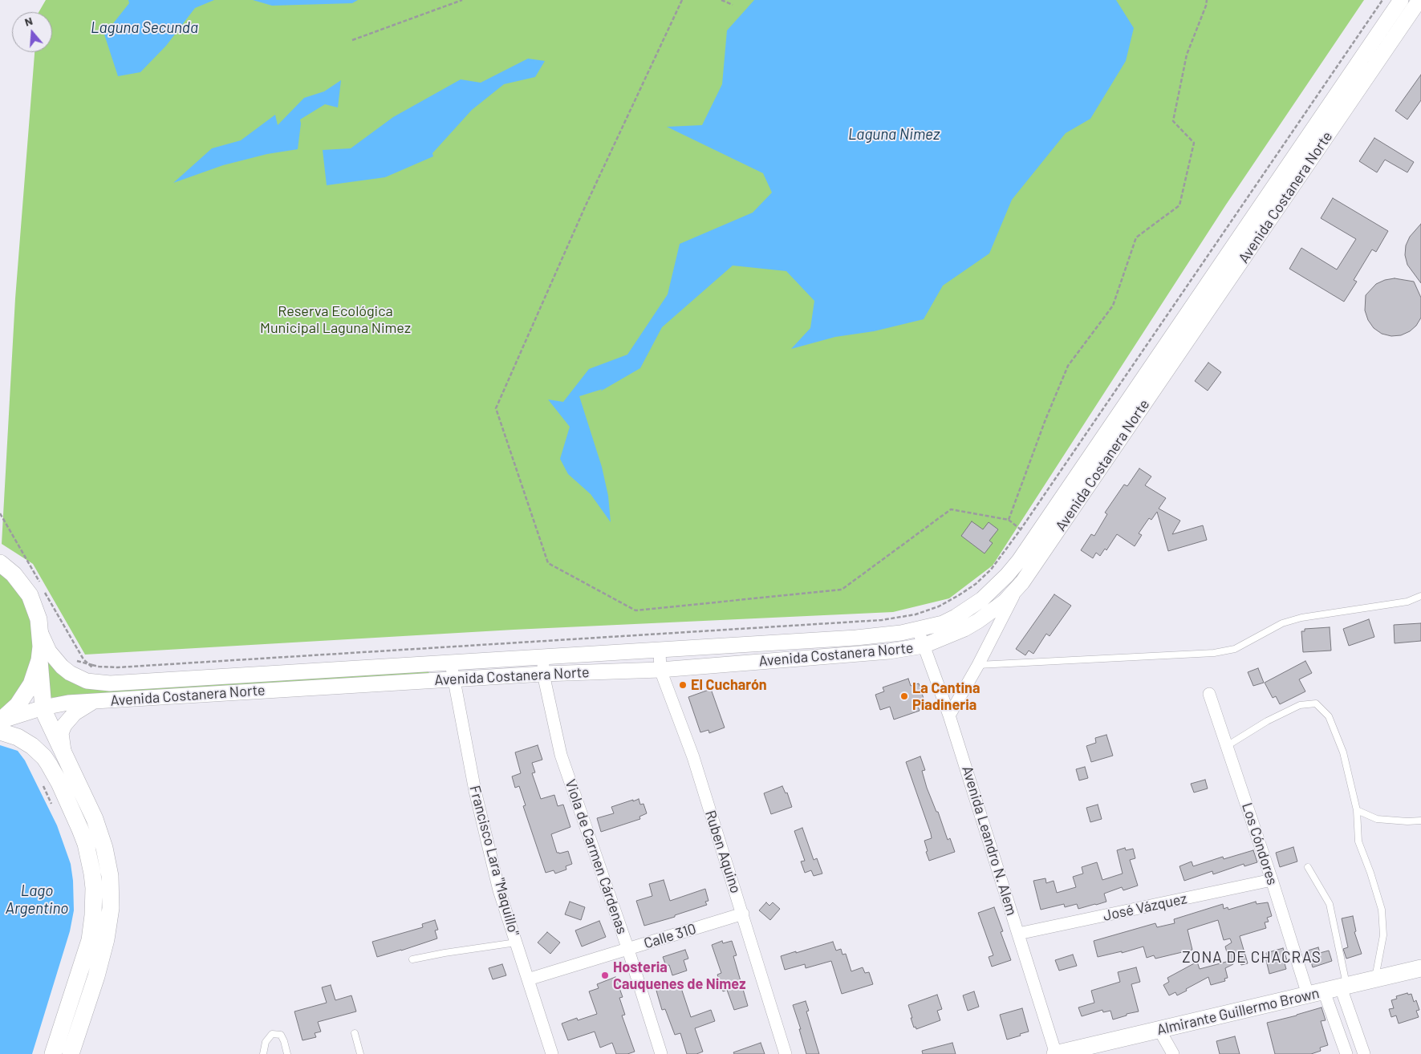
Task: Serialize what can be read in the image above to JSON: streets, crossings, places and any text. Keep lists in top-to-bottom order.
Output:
{
  "streets": {
    "main road": ["Almirante Guillermo Brown"],
    "street": [
      "Avenida Costanera Norte",
      "Avenida Leandro N. Alem",
      "Los Cóndores",
      "Ruben Aquino",
      "Viola de Carmen Cárdenas",
      "Francisco Lara \"Maquillo\"",
      "José Vázquez",
      "Calle 310"
    ]
  },
  "crossings": [
    ["Avenida Costanera Norte", "Avenida Leandro N. Alem"],
    ["Avenida Costanera Norte", "Ruben Aquino"],
    ["Avenida Costanera Norte", "Viola de Carmen Cárdenas"],
    ["Avenida Costanera Norte", "Francisco Lara \"Maquillo\""],
    ["Avenida Leandro N. Alem", "José Vázquez"],
    ["Avenida Leandro N. Alem", "Almirante Guillermo Brown"],
    ["Los Cóndores", "José Vázquez"],
    ["Los Cóndores", "Almirante Guillermo Brown"],
    ["Ruben Aquino", "Calle 310"],
    ["Viola de Carmen Cárdenas", "Calle 310"],
    ["Francisco Lara \"Maquillo\"", "Calle 310"]
  ],
  "districts": ["ZONA DE CHACRAS"],
  "water": ["Laguna Secunda", "Laguna Nimez", "Lago Argentino"],
  "parks": ["Reserva Ecológica Municipal Laguna Nimez"],
  "places": ["El Cucharón", "La Cantina Piadineria", "Hosteria Cauquenes de Nimez"],
  "north": "top"
}
